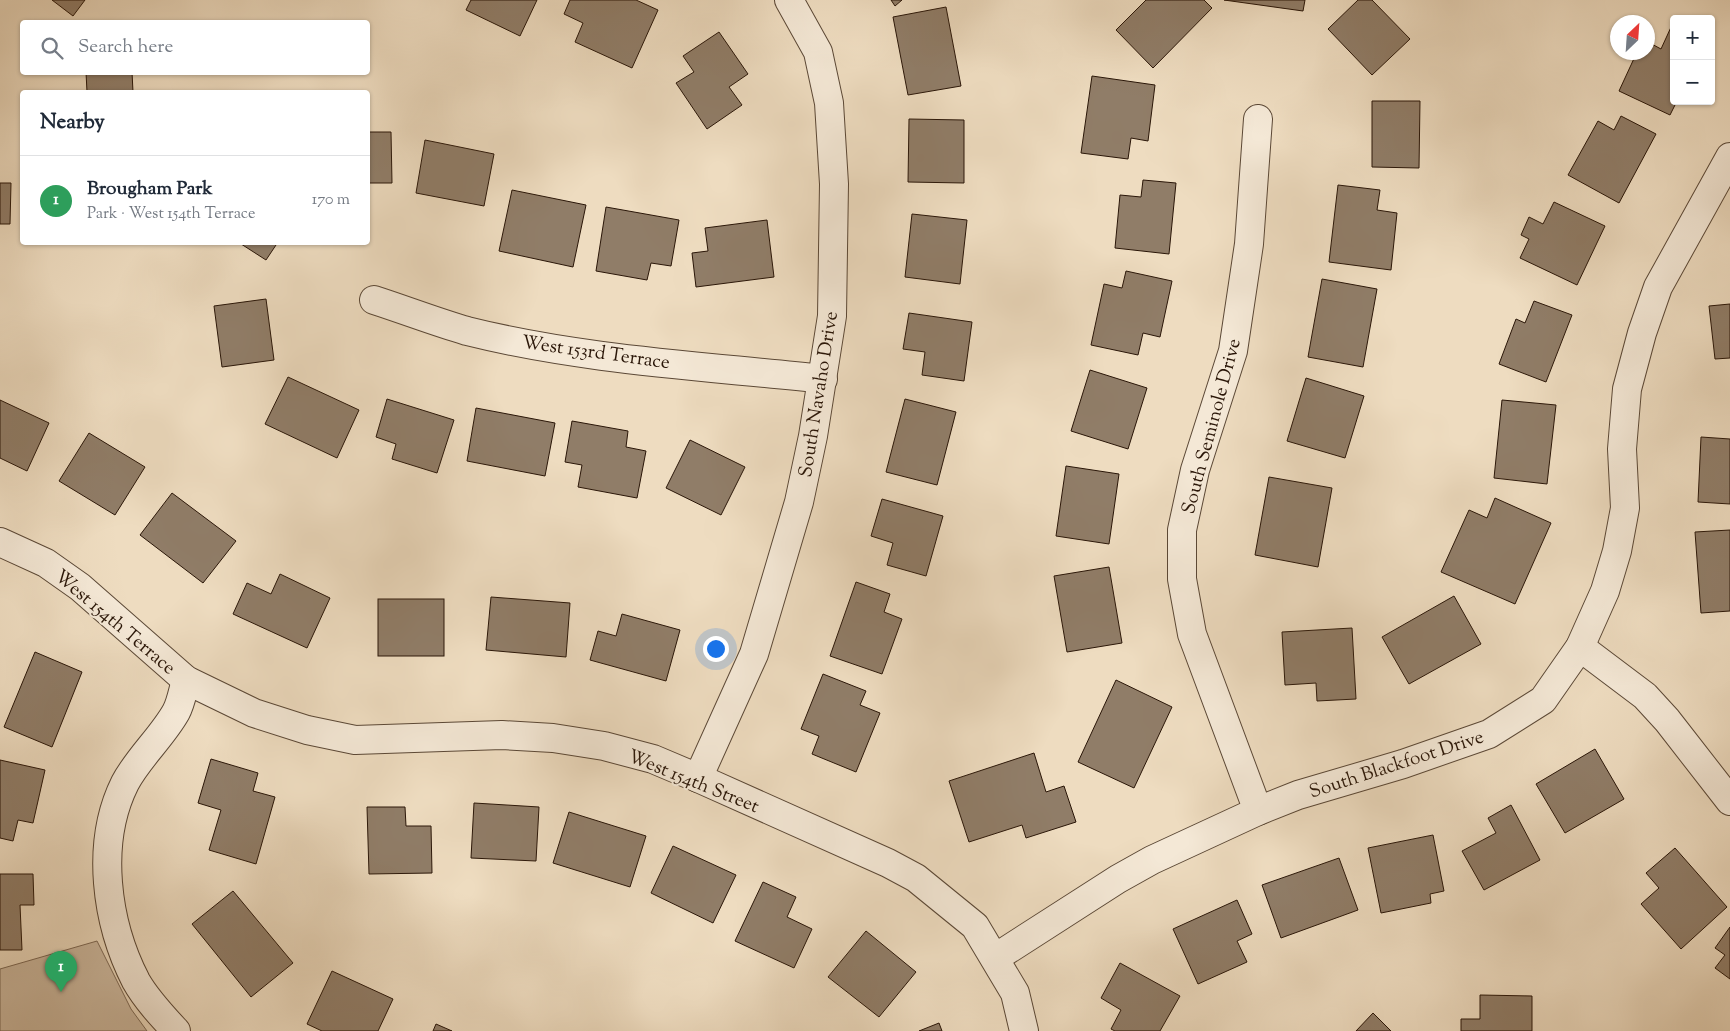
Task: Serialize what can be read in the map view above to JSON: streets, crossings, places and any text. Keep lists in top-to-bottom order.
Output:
{
  "streets": {
    "street": [
      "West 153rd Terrace",
      "South Navaho Drive",
      "South Seminole Drive",
      "West 154th Terrace",
      "South Blackfoot Drive",
      "West 154th Street"
    ]
  },
  "crossings": [
    ["West 153rd Terrace", "South Navaho Drive"],
    ["South Navaho Drive", "West 154th Street"],
    ["South Seminole Drive", "South Blackfoot Drive"],
    ["West 154th Terrace", "West 154th Street"],
    ["South Blackfoot Drive", "West 154th Street"]
  ],
  "north": "top right",
  "page": {
    "map_buttons": ["+", "−"],
    "search": "Search here",
    "heading": "Nearby",
    "list": [
      {
        "mark": "1",
        "name": "Brougham Park",
        "note": "Park · West 154th Terrace",
        "value": "170 m"
      }
    ],
    "pins": "1"
  }
}
